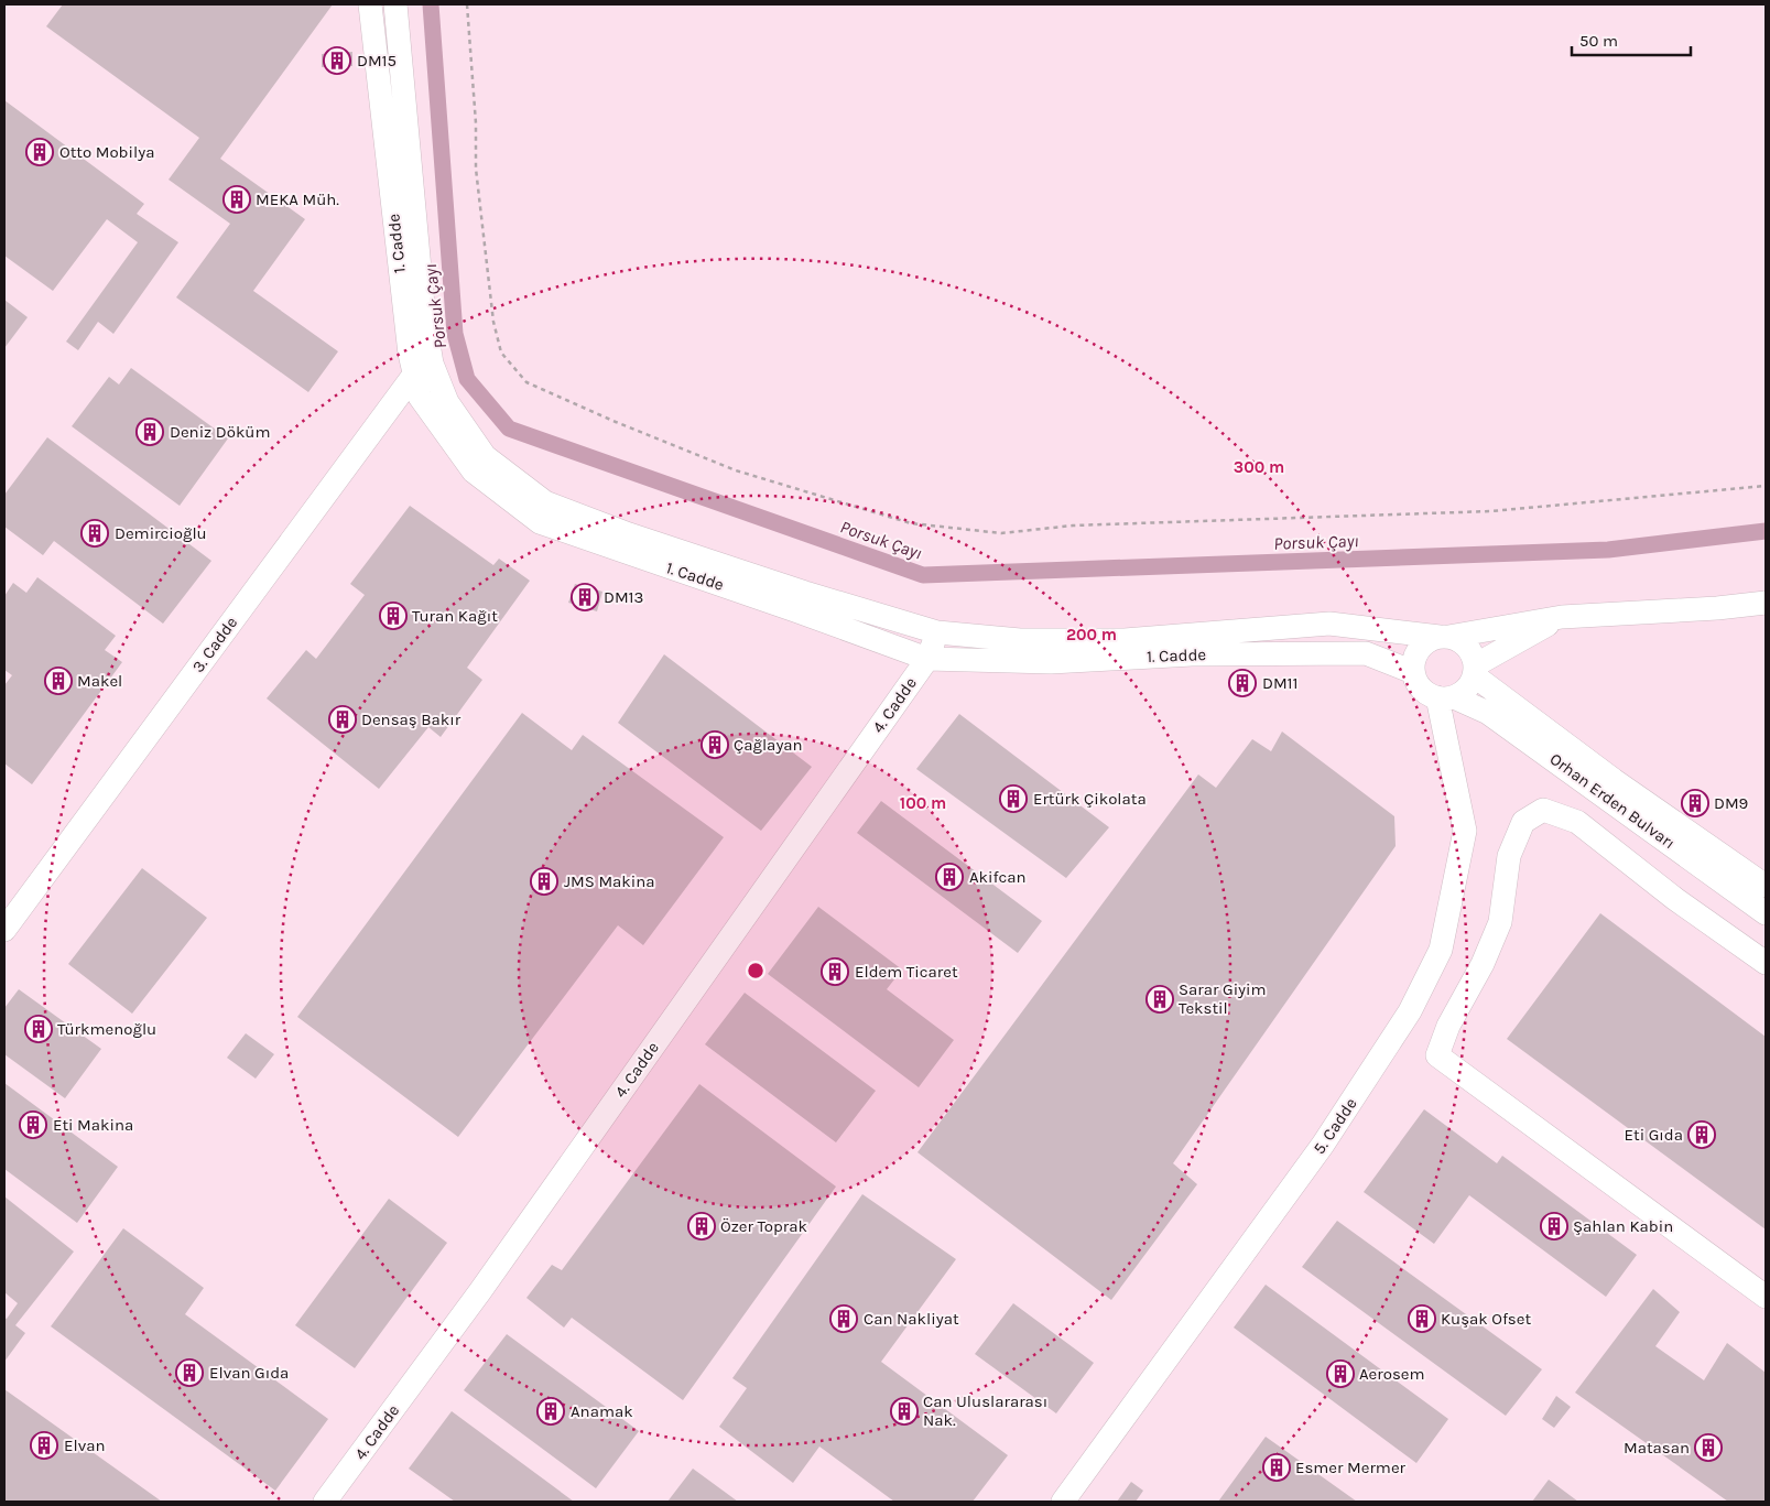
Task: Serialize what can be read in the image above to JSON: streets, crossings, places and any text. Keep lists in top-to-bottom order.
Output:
{
  "streets": {
    "street": [
      "1. Cadde",
      "3. Cadde",
      "4. Cadde",
      "Orhan Erden Bulvarı",
      "5. Cadde"
    ]
  },
  "crossings": [
    ["1. Cadde", "3. Cadde"],
    ["1. Cadde", "4. Cadde"],
    ["1. Cadde", "Orhan Erden Bulvarı"],
    ["1. Cadde", "5. Cadde"],
    ["Orhan Erden Bulvarı", "5. Cadde"]
  ],
  "water": ["Porsuk Çayı"],
  "places": {
    "building": [
      "DM15",
      "Otto Mobilya",
      "MEKA Müh.",
      "Deniz Döküm",
      "Demircioğlu",
      "DM13",
      "Turan Kağıt",
      "Makel",
      "DM11",
      "Densaş Bakır",
      "Çağlayan",
      "Ertürk Çikolata",
      "DM9",
      "Akifcan",
      "JMS Makina",
      "Eldem Ticaret",
      "Sarar Giyim Tekstil",
      "Türkmenoğlu",
      "Eti Makina",
      "Eti Gıda",
      "Özer Toprak",
      "Şahlan Kabin",
      "Can Nakliyat",
      "Kuşak Ofset",
      "Elvan Gıda",
      "Aerosem",
      "Anamak",
      "Can Uluslararası Nak.",
      "Elvan",
      "Matasan",
      "Esmer Mermer"
    ]
  },
  "scale_bar": "50 m",
  "rings": ["300 m", "200 m", "100 m"]
}
